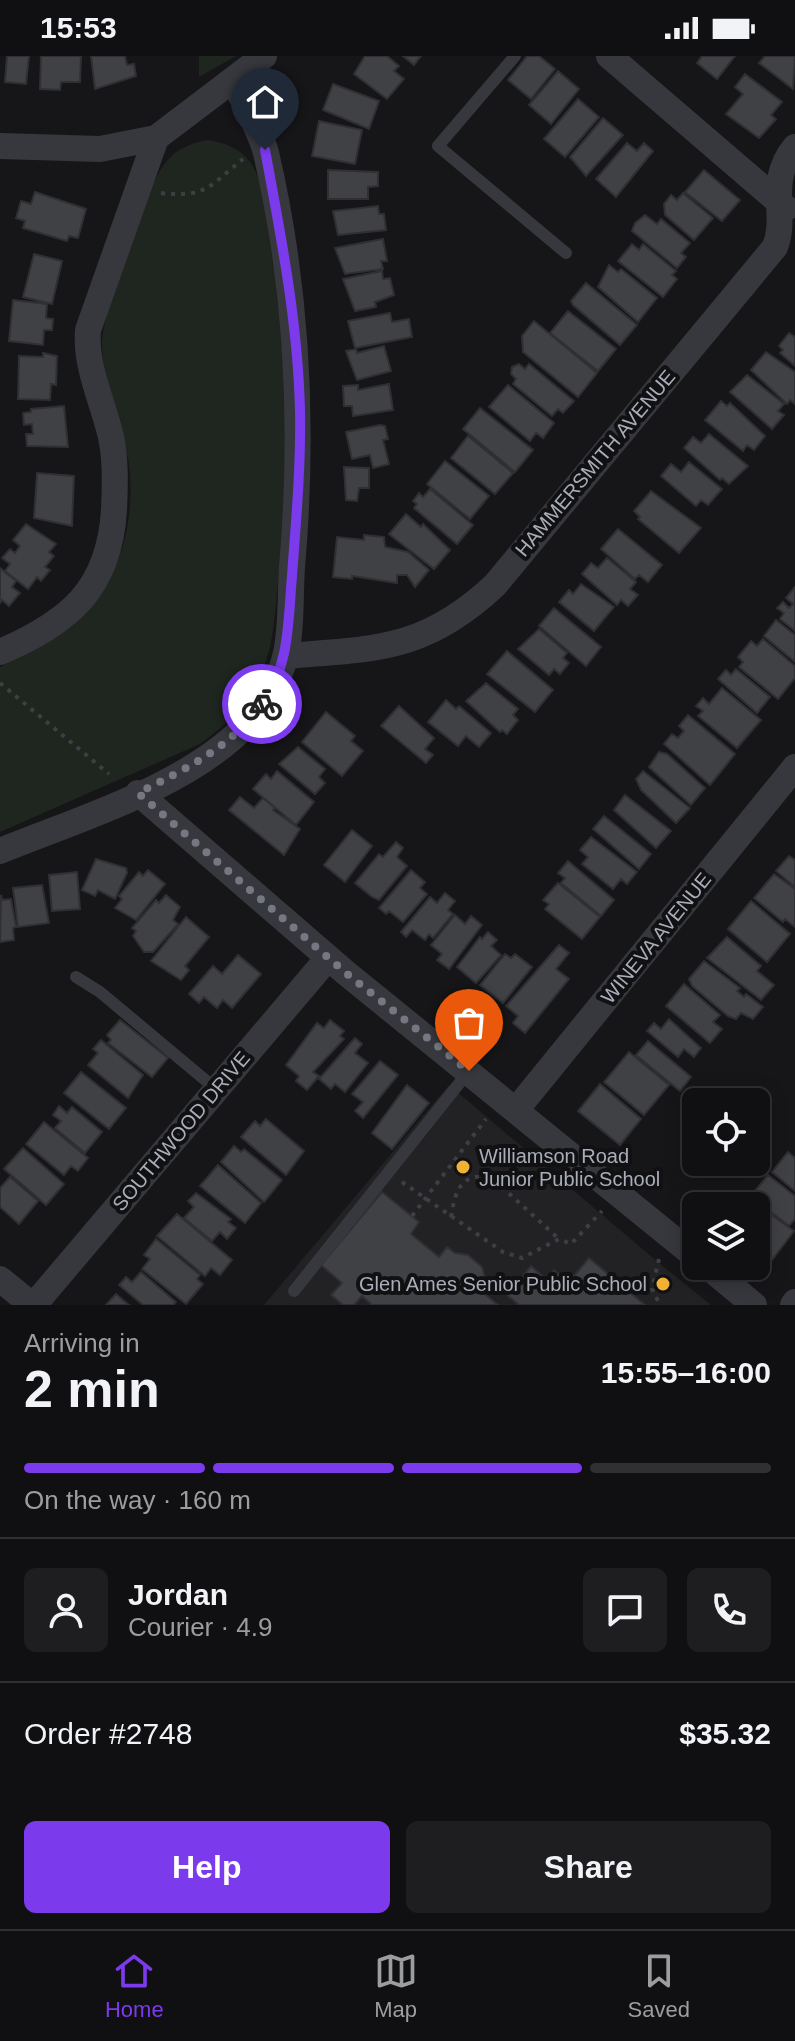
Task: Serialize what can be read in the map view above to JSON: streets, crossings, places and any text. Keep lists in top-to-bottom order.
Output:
{
  "streets": {
    "street": ["HAMMERSMITH AVENUE", "WINEVA AVENUE", "SOUTHWOOD DRIVE"]
  },
  "places": ["Williamson Road Junior Public School", "Glen Ames Senior Public School"],
  "page": {
    "status": "15:53",
    "heading": ["2 min", "Arriving in", "15:55–16:00"],
    "panel": [
      "Jordan",
      "Courier · 4.9",
      "Order #2748",
      "$35.32"
    ],
    "bar": "On the way · 160 m",
    "buttons": ["Help", "Share"],
    "tabs": ["Home", "Map", "Saved"]
  }
}
